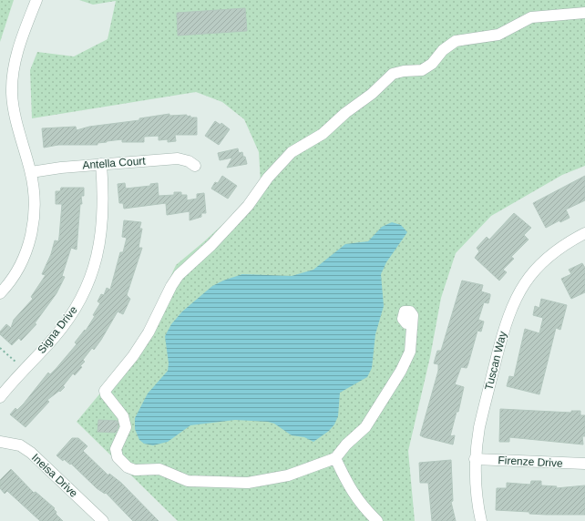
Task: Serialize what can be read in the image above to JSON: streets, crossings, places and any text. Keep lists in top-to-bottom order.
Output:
{
  "streets": {
    "street": [
      "Antella Court",
      "Signa Drive",
      "Tuscan Way",
      "Firenze Drive",
      "Ineisa Drive"
    ]
  },
  "crossings": [
    ["Antella Court", "Signa Drive"],
    ["Tuscan Way", "Firenze Drive"]
  ]
}
